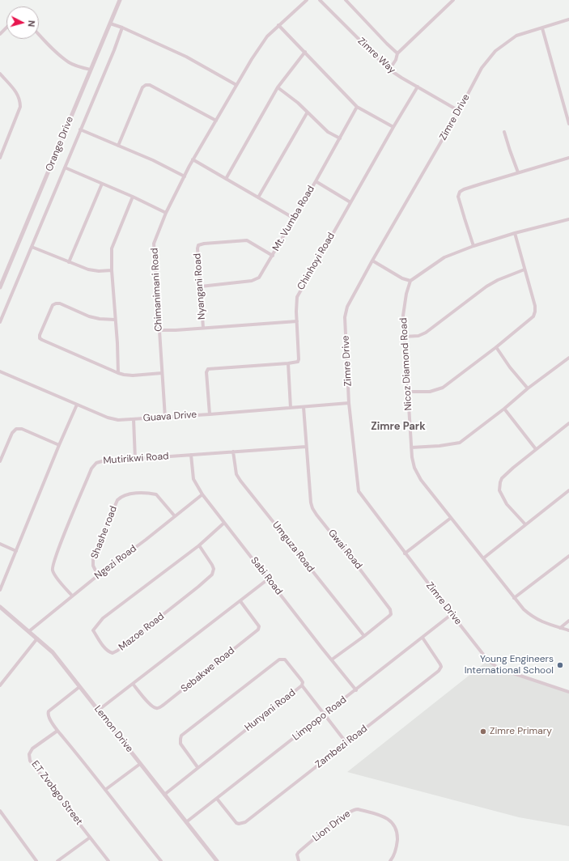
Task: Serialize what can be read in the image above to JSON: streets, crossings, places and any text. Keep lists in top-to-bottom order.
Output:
{
  "streets": {
    "street": [
      "Zimre Way",
      "Zimre Drive",
      "Orange Drive",
      "Mt. Vumba Road",
      "Chinhoyi Road",
      "Nyangani Road",
      "Chimanimani Road",
      "Nicoz Diamond Road",
      "Guava Drive",
      "Mutirikwi Road",
      "Shashe road",
      "Umguza Road",
      "Gwai Road",
      "Ngezi Road",
      "Sabi Road",
      "Mazoe Road",
      "Sebakwe Road",
      "Hunyani Road",
      "Limpopo Road",
      "Lemon Drive",
      "Zambezi Road",
      "E.T Zvobgo Street",
      "Lion Drive"
    ]
  },
  "crossings": [
    ["Zimre Way", "Zimre Drive"],
    ["Zimre Way", "Chinhoyi Road"],
    ["Zimre Drive", "Guava Drive"],
    ["Zimre Drive", "Limpopo Road"],
    ["Mt. Vumba Road", "Nyangani Road"],
    ["Chimanimani Road", "Guava Drive"],
    ["Guava Drive", "Gwai Road"],
    ["Mutirikwi Road", "Umguza Road"],
    ["Mutirikwi Road", "Gwai Road"],
    ["Mutirikwi Road", "Ngezi Road"],
    ["Mutirikwi Road", "Sabi Road"],
    ["Shashe road", "Ngezi Road"],
    ["Umguza Road", "Gwai Road"],
    ["Gwai Road", "Sabi Road"],
    ["Ngezi Road", "Sabi Road"],
    ["Ngezi Road", "Lemon Drive"],
    ["Sabi Road", "Mazoe Road"],
    ["Sabi Road", "Limpopo Road"],
    ["Hunyani Road", "Lemon Drive"],
    ["Limpopo Road", "Lemon Drive"],
    ["Limpopo Road", "Zambezi Road"]
  ],
  "districts": ["Zimre Park"],
  "places": ["Young Engineers International School", "Zimre Primary"],
  "north": "right"
}
